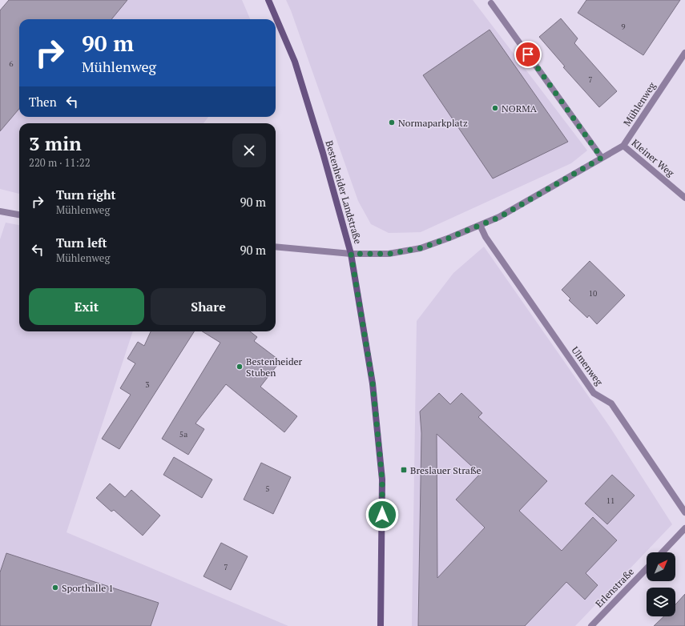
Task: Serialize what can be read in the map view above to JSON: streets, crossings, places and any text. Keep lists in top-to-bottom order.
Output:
{
  "streets": {
    "main road": ["Bestenheider Landstraße"],
    "street": [
      "Mühlenweg",
      "Kleiner Weg",
      "Ulmenweg",
      "Erlenstraße"
    ]
  },
  "crossings": [
    ["Mühlenweg", "Kleiner Weg"],
    ["Mühlenweg", "Bestenheider Landstraße"],
    ["Mühlenweg", "Ulmenweg"]
  ],
  "places": {
    "other": [
      "NORMA",
      "Normaparkplatz",
      "Bestenheider Stuben",
      "Sporthalle 1"
    ],
    "transit": ["Breslauer Straße"]
  },
  "house_numbers": [
    "9",
    "6",
    "7",
    "10",
    "3",
    "5a",
    "5",
    "11",
    "7"
  ],
  "north": "top right",
  "page": {
    "turn": ["90 m", "Mühlenweg"],
    "then": "Then",
    "heading": ["3 min", "220 m · 11:22"],
    "list": [
      {
        "name": "Turn right",
        "note": "Mühlenweg",
        "value": "90 m"
      },
      {
        "name": "Turn left",
        "note": "Mühlenweg",
        "value": "90 m"
      }
    ],
    "buttons": ["Exit", "Share"]
  }
}
